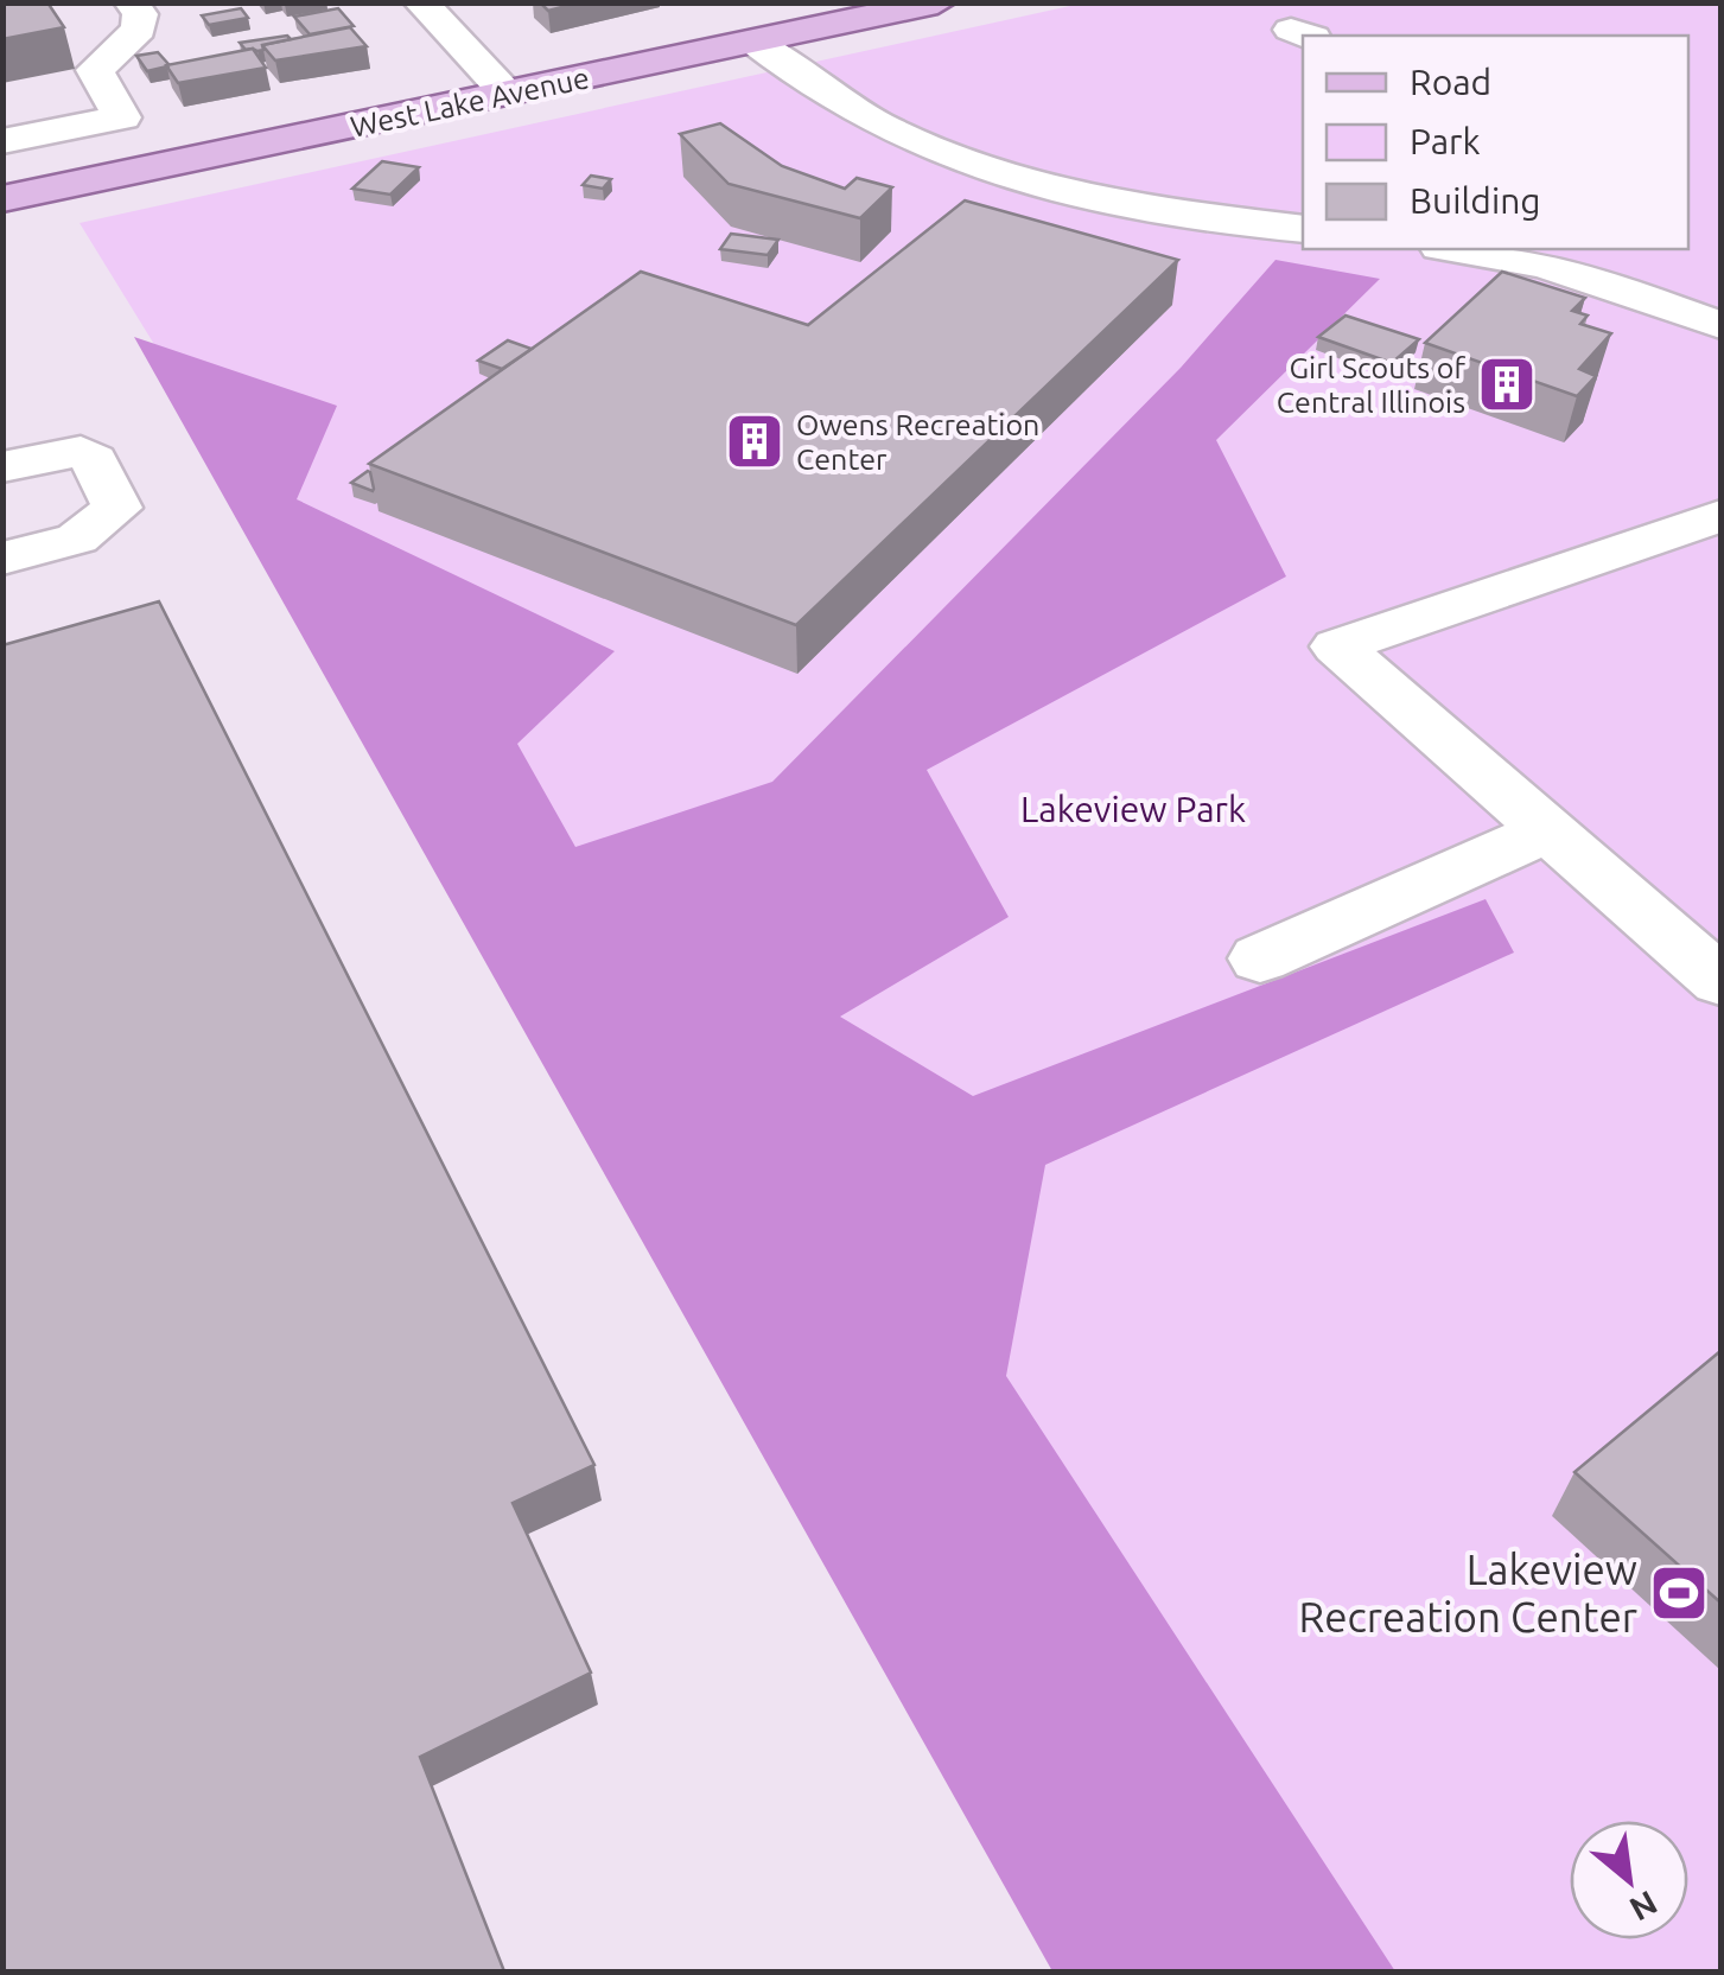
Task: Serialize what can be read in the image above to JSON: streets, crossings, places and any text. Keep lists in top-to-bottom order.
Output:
{
  "streets": {
    "main road": ["West Lake Avenue"]
  },
  "parks": ["Lakeview Park"],
  "places": {
    "building": ["Girl Scouts of Central Illinois", "Owens Recreation Center"],
    "sports": ["Lakeview Recreation Center"]
  },
  "legend": ["Road", "Park", "Building"],
  "north": "bottom right"
}
